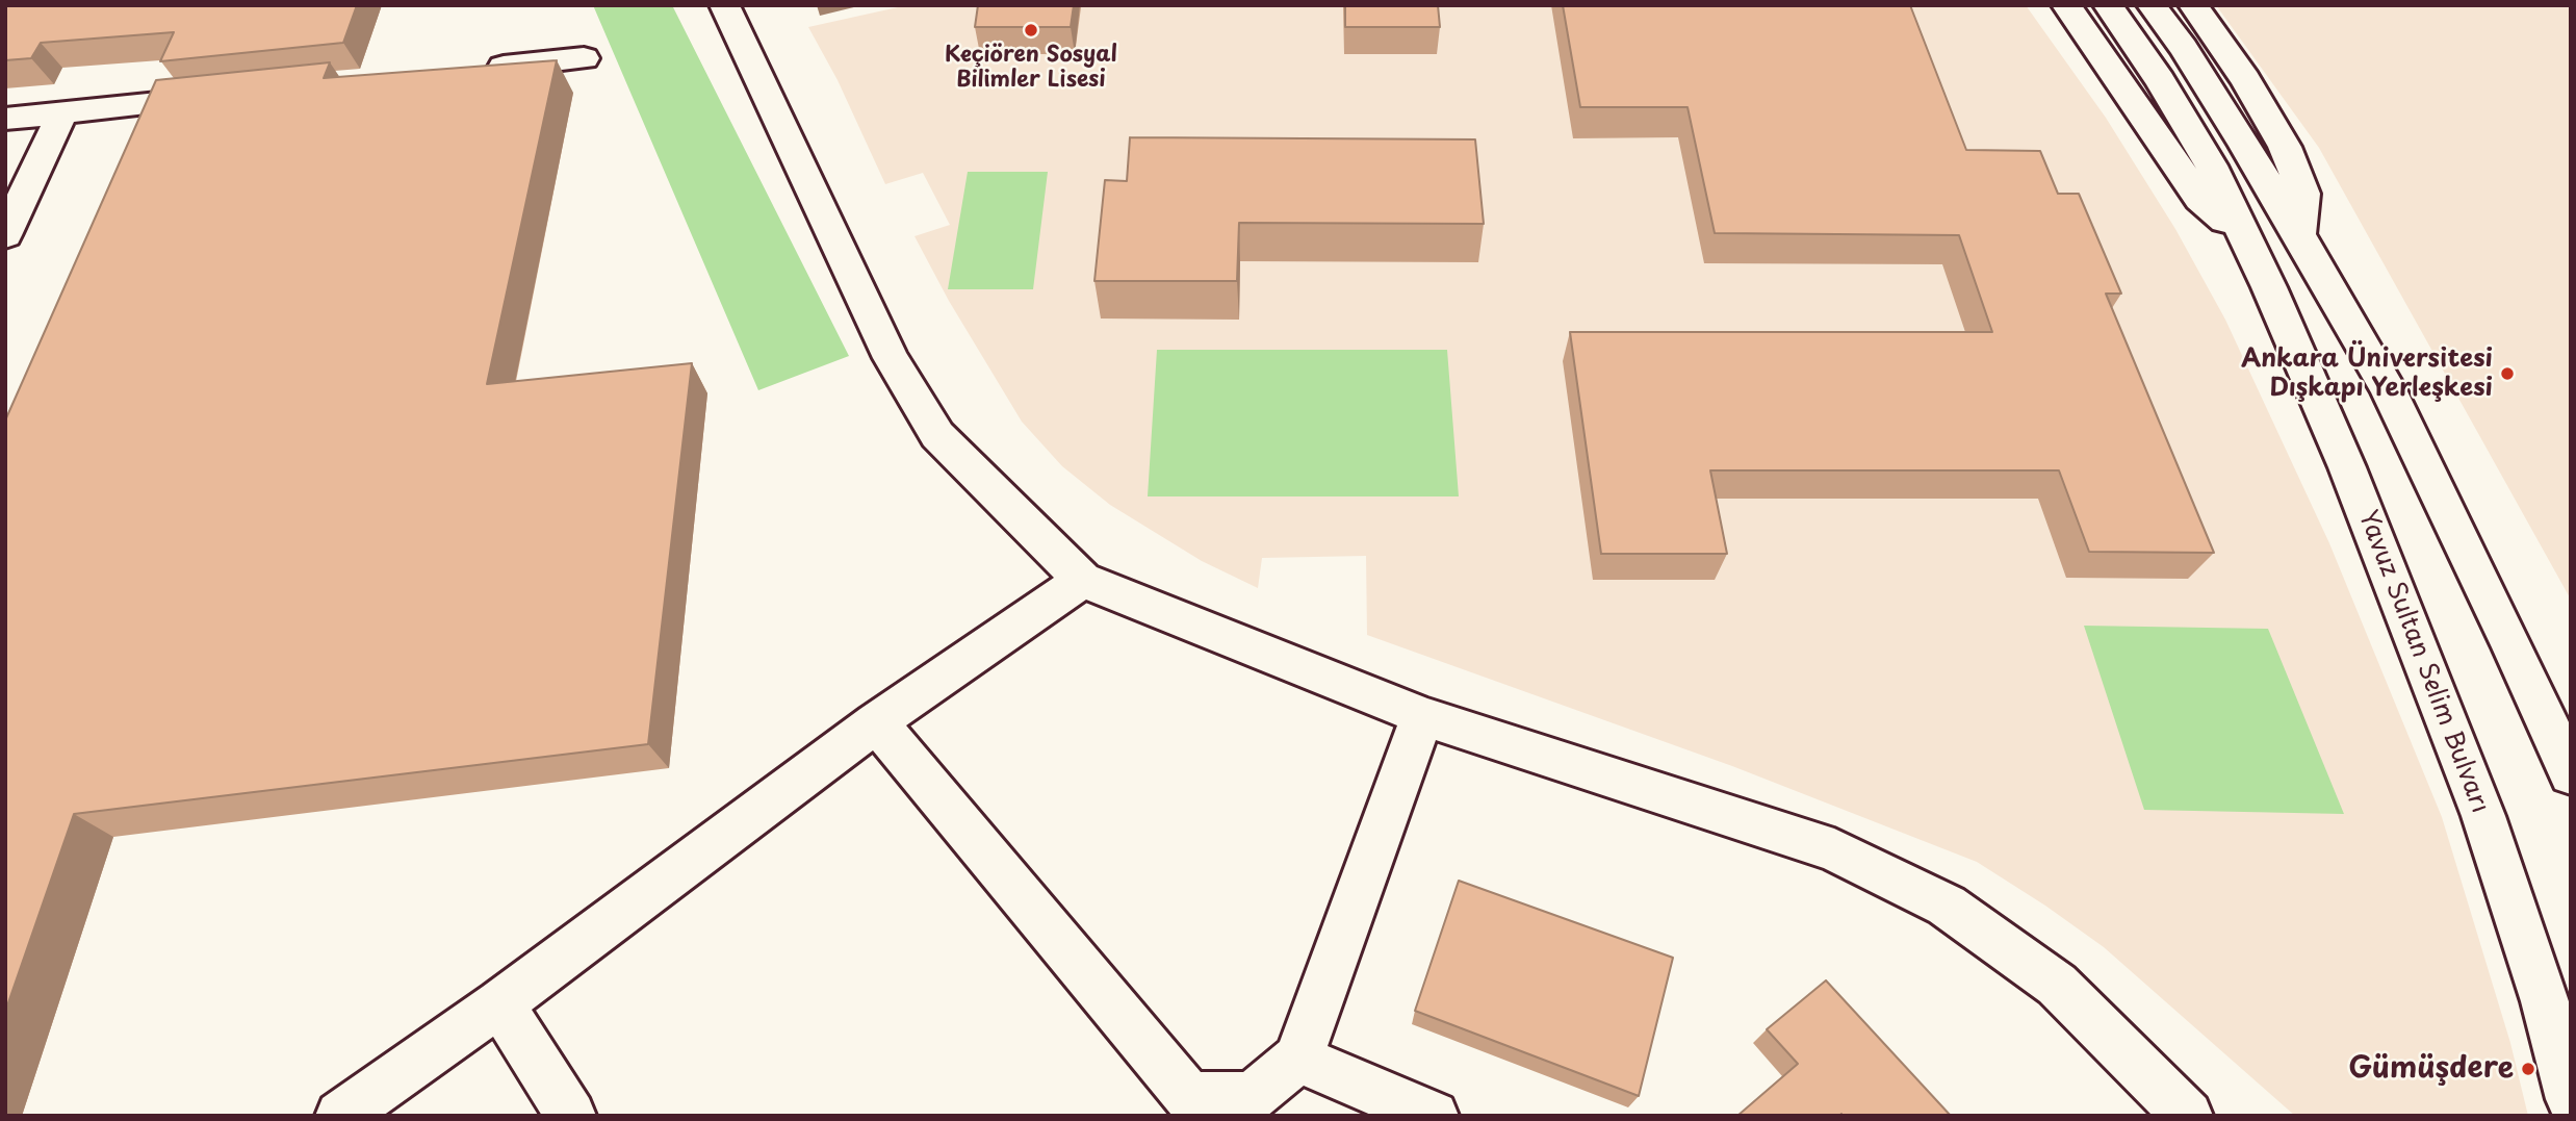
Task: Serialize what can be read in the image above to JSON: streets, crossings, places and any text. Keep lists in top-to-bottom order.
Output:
{
  "streets": {
    "street": ["Yavuz Sultan Selim Bulvarı"]
  },
  "places": ["Keçiören Sosyal Bilimler Lisesi", "Ankara Üniversitesi Dışkapı Yerleşkesi", "Gümüşdere"]
}
